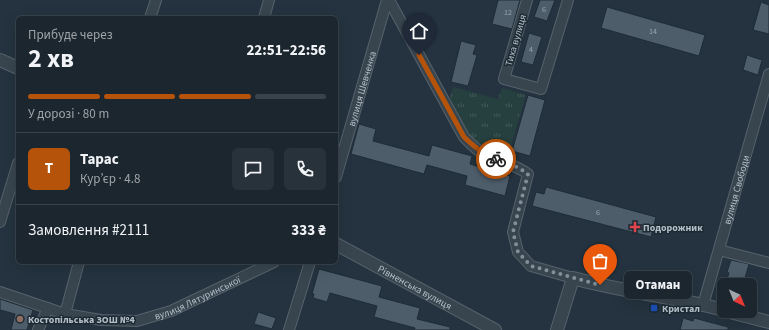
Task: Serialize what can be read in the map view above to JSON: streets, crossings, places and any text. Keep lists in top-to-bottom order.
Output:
{
  "streets": {
    "street": [
      "Тиха вулиця",
      "вулиця Шевченка",
      "вулиця Свободи",
      "Рівненська вулиця",
      "вулиця Лятуринської"
    ]
  },
  "places": {
    "health": ["Подорожник"],
    "other": ["Отаман", "Костопільська ЗОШ №4"],
    "transit": ["Кристал"]
  },
  "house_numbers": [
    "6",
    "12",
    "14",
    "4",
    "6"
  ],
  "north": "bottom right",
  "page": {
    "heading": ["2 хв", "Прибуде через", "22:51–22:56"],
    "panel": [
      "Тарас",
      "Кур’єр · 4.8",
      "Замовлення #2111",
      "333 ₴"
    ],
    "bar": "У дорозі · 80 m",
    "round": "Т",
    "bubble": "Отаман"
  }
}
